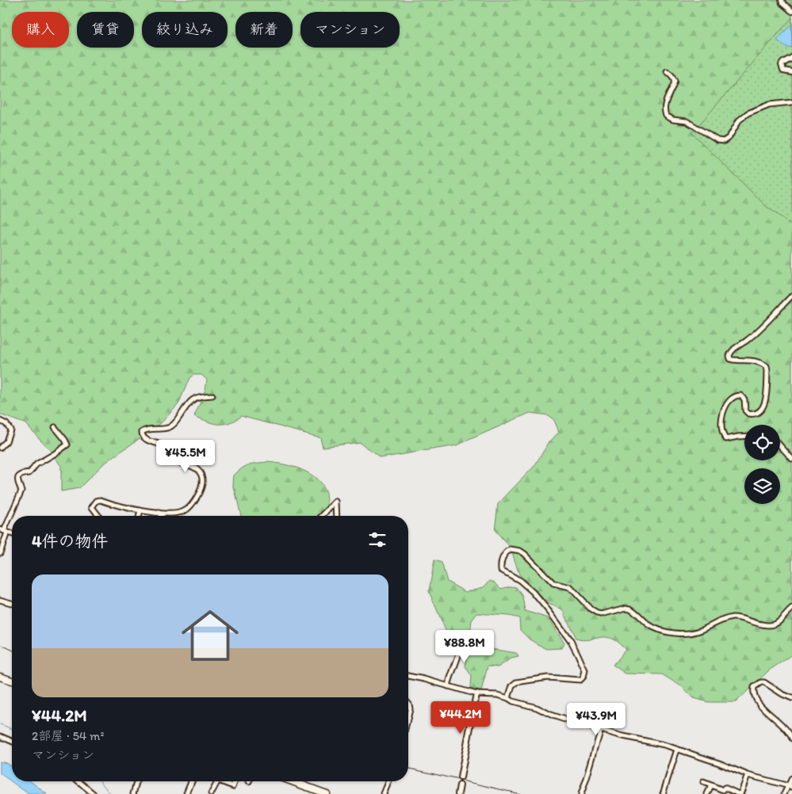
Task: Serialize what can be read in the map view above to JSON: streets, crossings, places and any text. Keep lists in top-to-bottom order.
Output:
{
  "page": {
    "chip": [
      "購入",
      "賃貸",
      "絞り込み",
      "新着",
      "マンション"
    ],
    "price": [
      "¥45.5M",
      "¥88.8M",
      "¥44.2M",
      "¥43.9M"
    ],
    "heading": "4件の物件",
    "list": [
      {
        "name": "¥44.2M",
        "note": "2部屋 · 54 m² · マンション"
      }
    ]
  }
}
